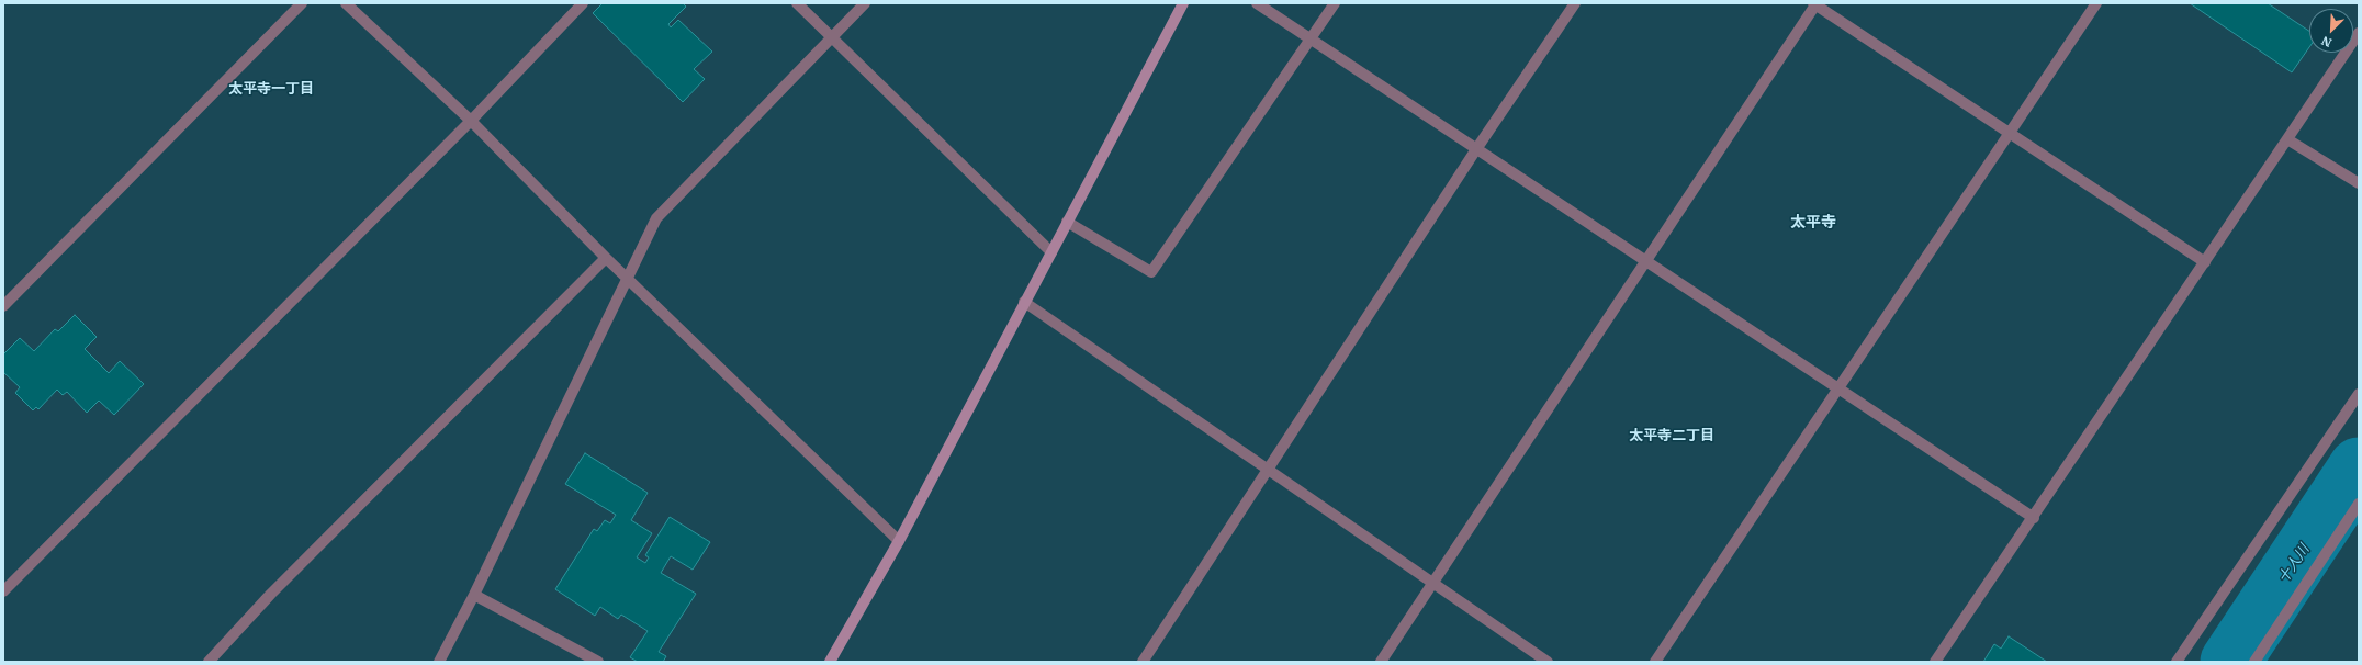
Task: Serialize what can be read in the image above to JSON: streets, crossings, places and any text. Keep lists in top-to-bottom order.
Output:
{
  "districts": ["太平寺一丁目", "太平寺", "太平寺二丁目"],
  "water": ["十人川"],
  "north": "bottom left"
}
